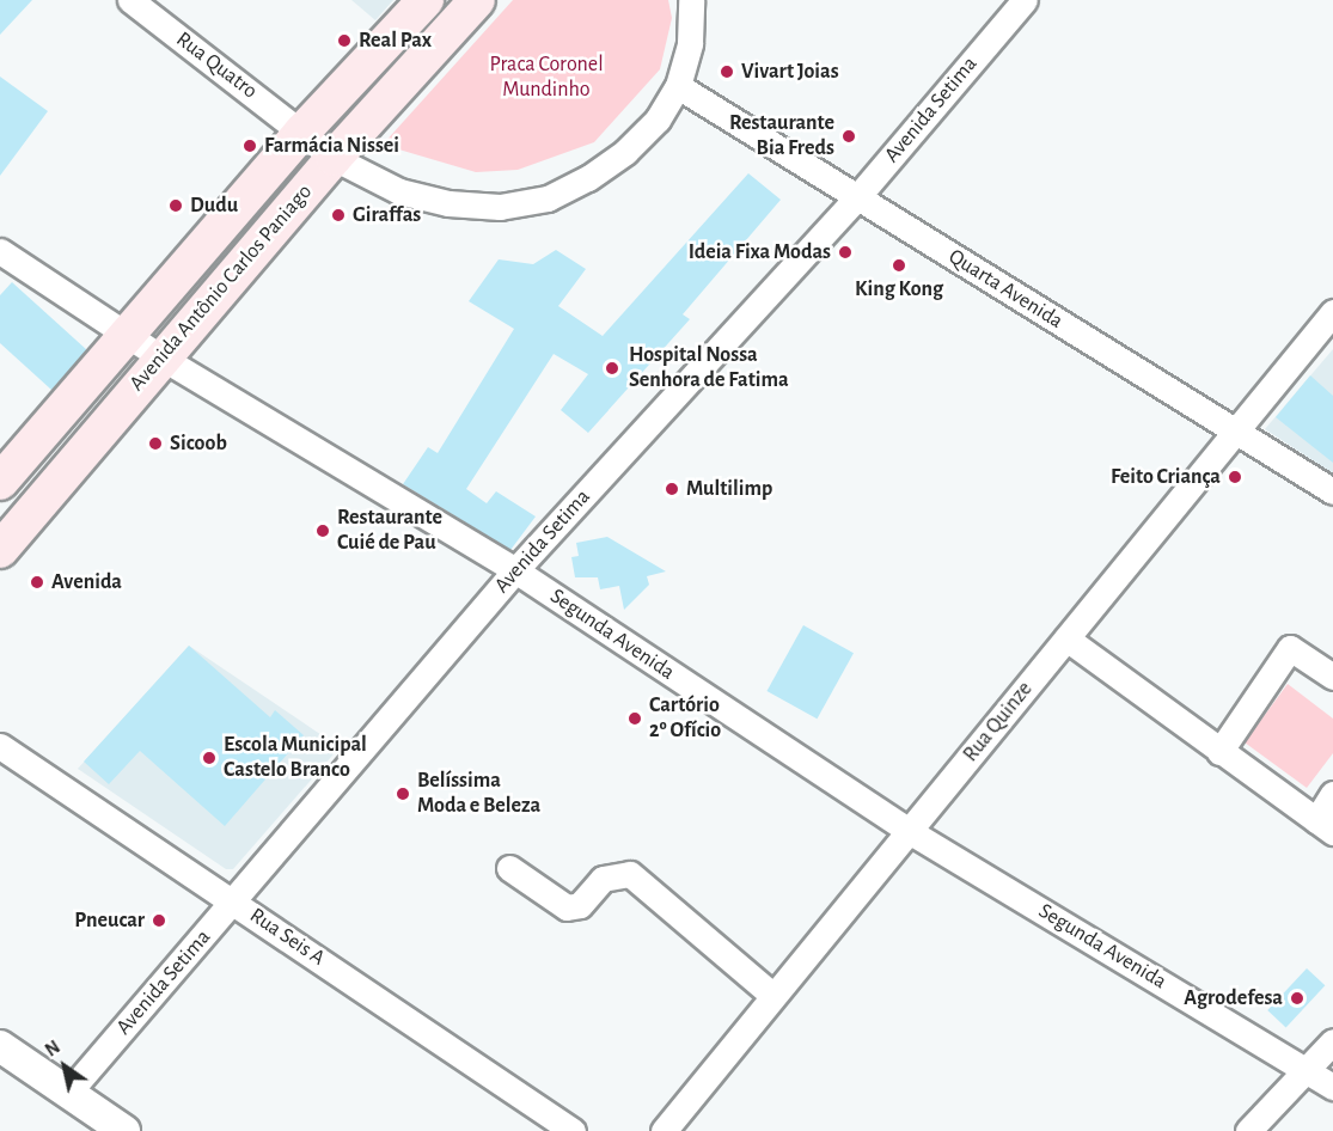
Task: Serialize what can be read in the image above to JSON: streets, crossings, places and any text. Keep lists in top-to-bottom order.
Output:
{
  "streets": {
    "main road": ["Avenida Antônio Carlos Paniago"],
    "street": [
      "Rua Quatro",
      "Avenida Setima",
      "Quarta Avenida",
      "Segunda Avenida",
      "Rua Quinze",
      "Rua Seis A"
    ]
  },
  "crossings": [
    ["Rua Quatro", "Avenida Antônio Carlos Paniago"],
    ["Rua Quatro", "Quarta Avenida"],
    ["Avenida Setima", "Quarta Avenida"],
    ["Avenida Setima", "Segunda Avenida"],
    ["Avenida Setima", "Rua Seis A"],
    ["Avenida Antônio Carlos Paniago", "Segunda Avenida"],
    ["Quarta Avenida", "Rua Quinze"],
    ["Segunda Avenida", "Rua Quinze"]
  ],
  "parks": ["Praca Coronel Mundinho"],
  "places": [
    "Real Pax",
    "Vivart Joias",
    "Restaurante Bia Freds",
    "Farmácia Nissei",
    "Dudu",
    "Giraffas",
    "Ideia Fixa Modas",
    "King Kong",
    "Hospital Nossa Senhora de Fatima",
    "Sicoob",
    "Feito Criança",
    "Multilimp",
    "Restaurante Cuié de Pau",
    "Avenida",
    "Cartório 2º Ofício",
    "Escola Municipal Castelo Branco",
    "Belíssima Moda e Beleza",
    "Pneucar",
    "Agrodefesa"
  ],
  "north": "top left"
}
